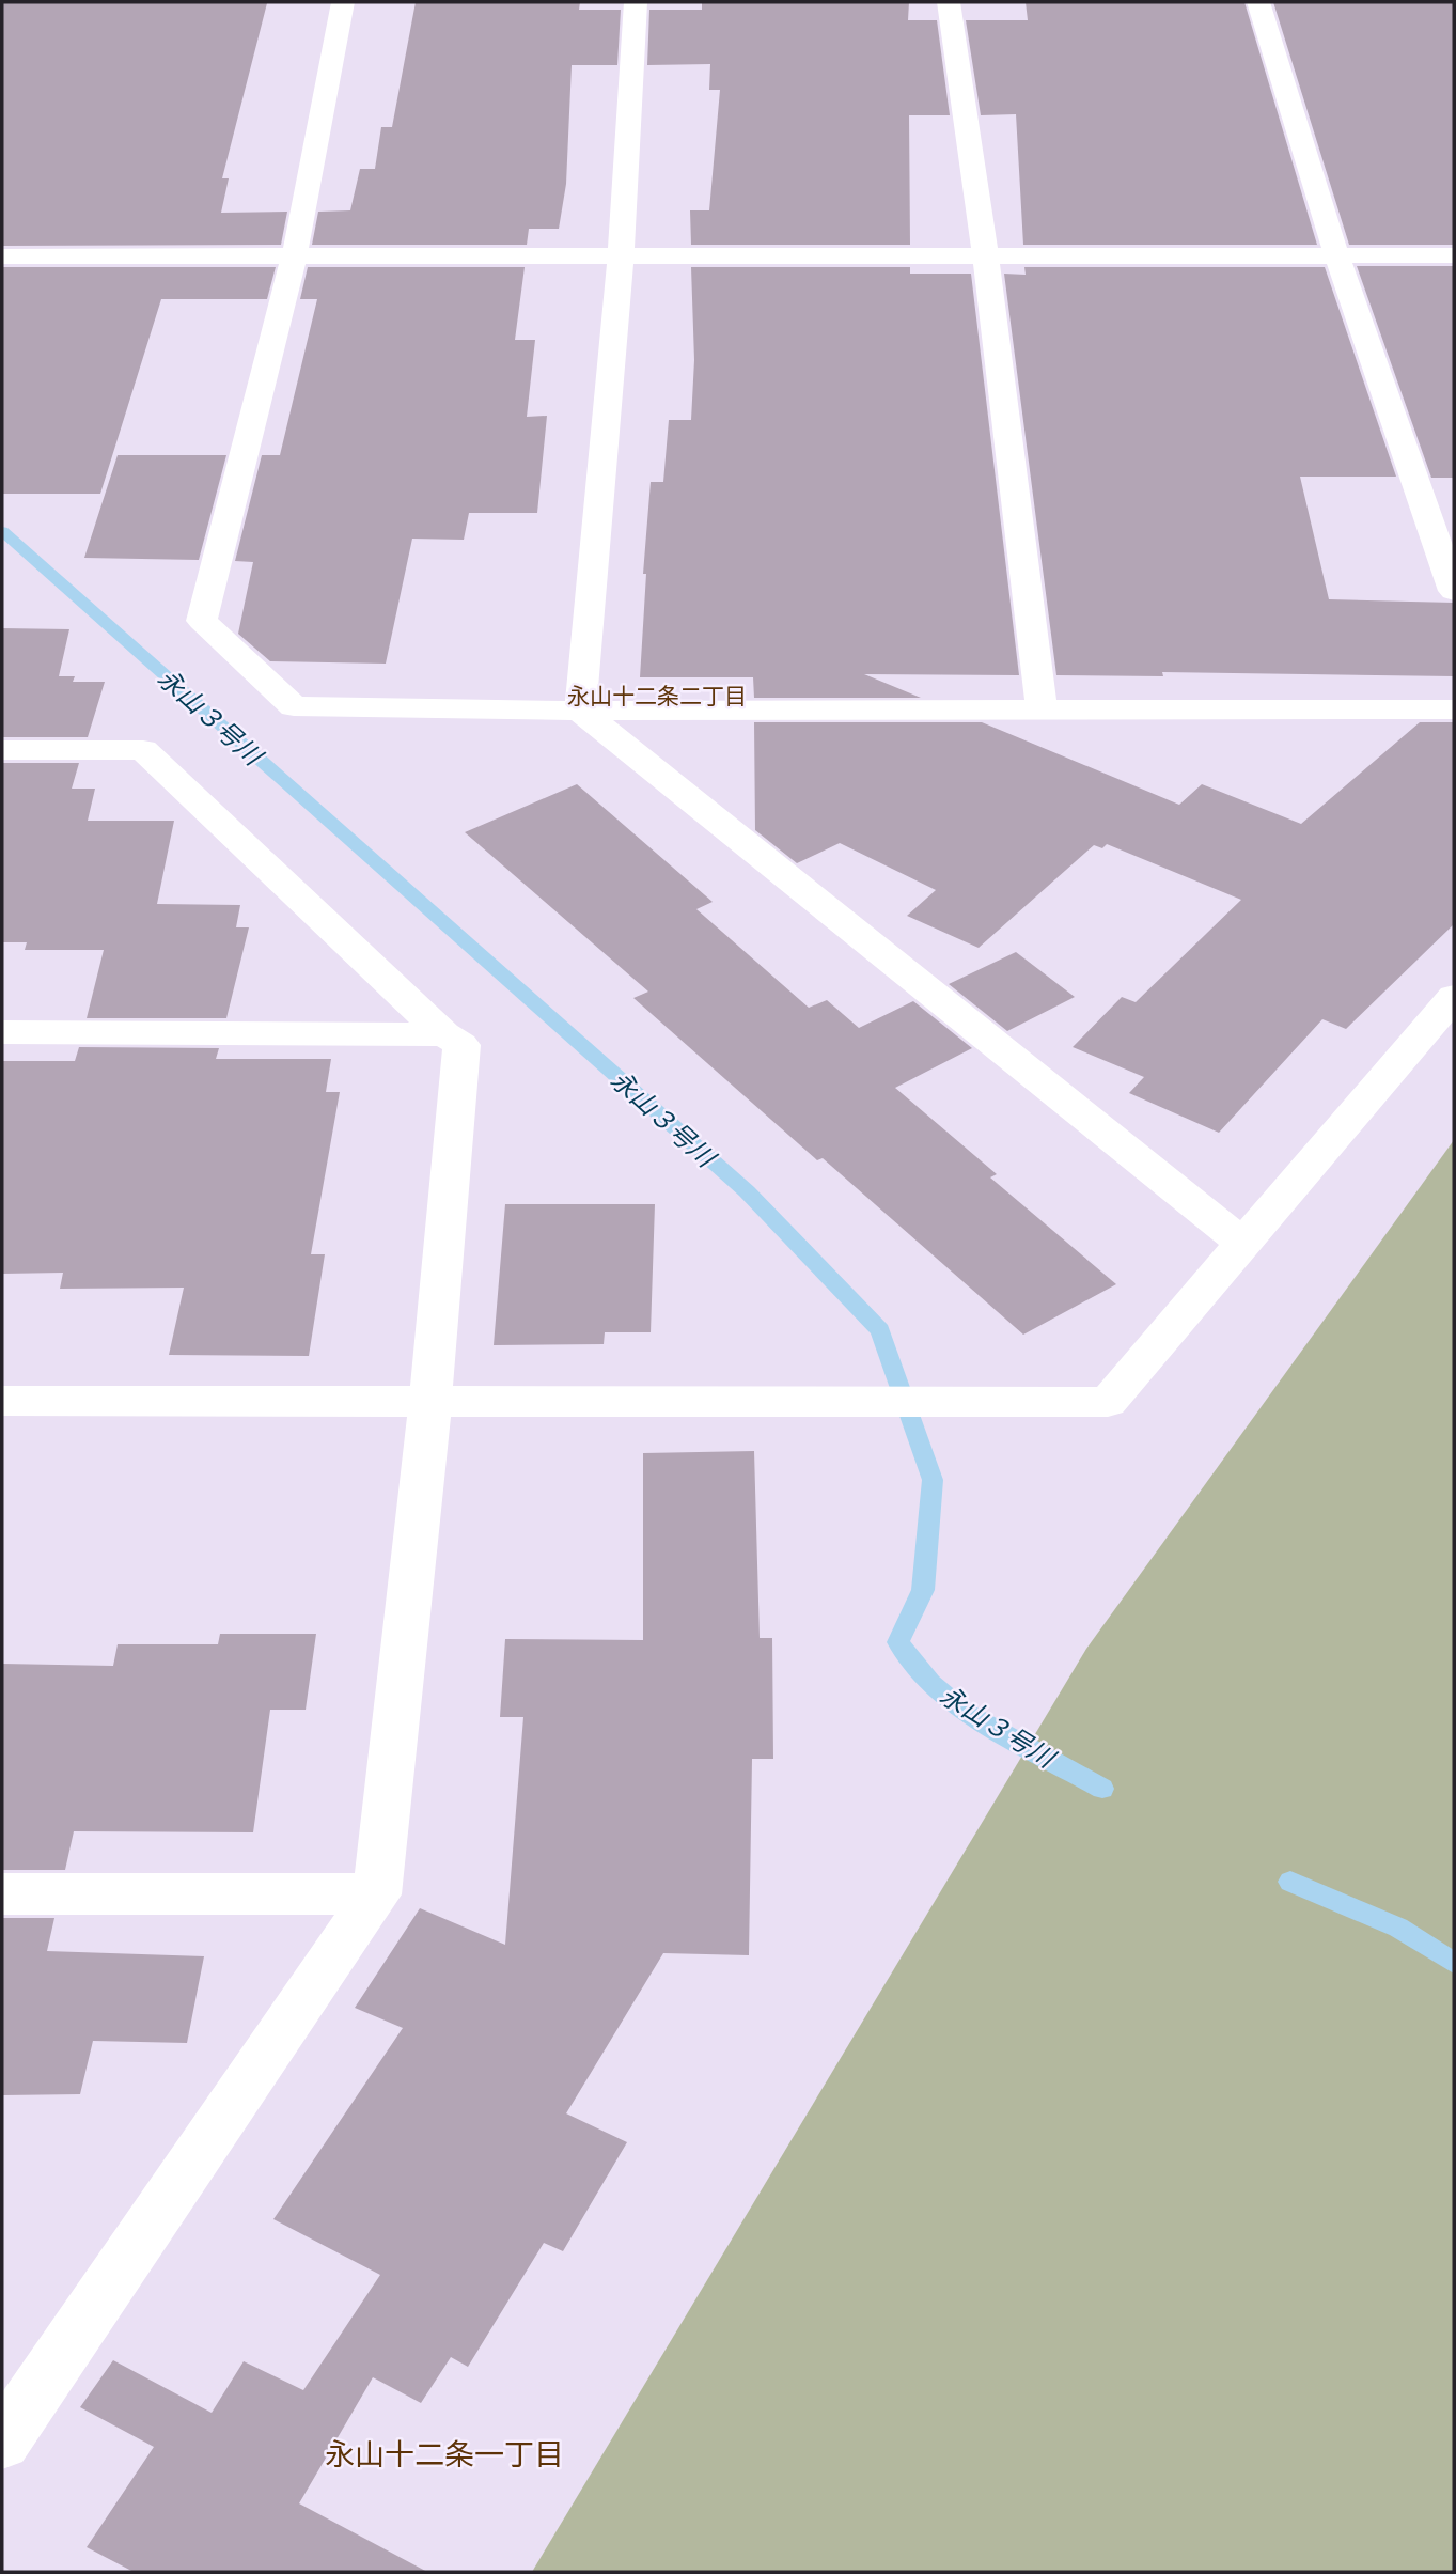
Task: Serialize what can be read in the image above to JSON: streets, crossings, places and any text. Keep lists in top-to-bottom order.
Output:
{
  "districts": ["永山十二条二丁目", "永山十二条一丁目"],
  "water": ["永山３号川"]
}
